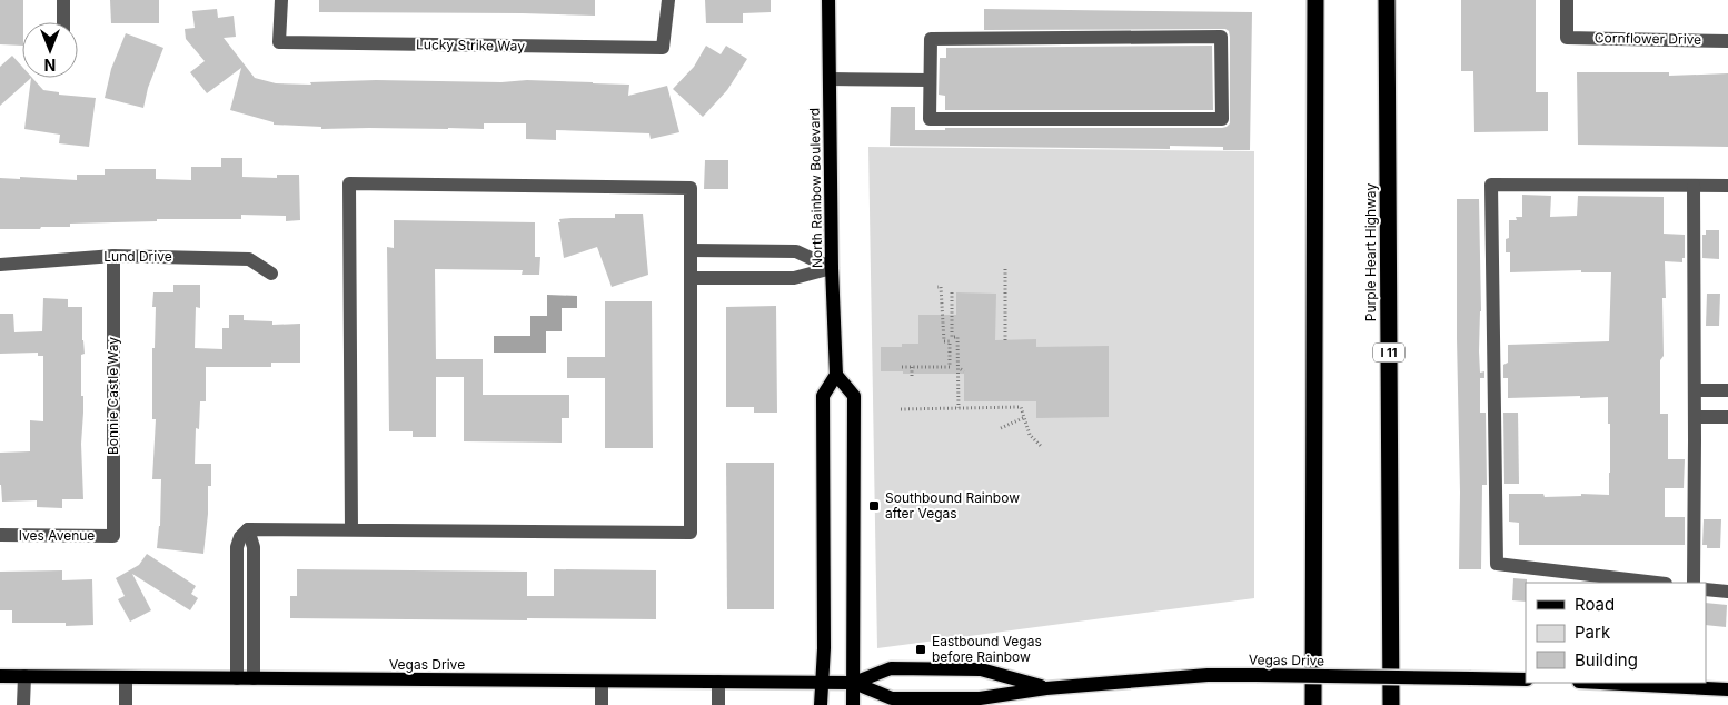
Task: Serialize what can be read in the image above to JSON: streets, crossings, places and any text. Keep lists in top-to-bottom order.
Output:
{
  "streets": {
    "highway": ["Purple Heart Highway", "I 11"],
    "main road": ["North Rainbow Boulevard", "Vegas Drive"],
    "street": [
      "Cornflower Drive",
      "Lucky Strike Way",
      "Lund Drive",
      "Bonnie Castle Way",
      "Ives Avenue"
    ]
  },
  "crossings": [
    ["Lund Drive", "Bonnie Castle Way"],
    ["Bonnie Castle Way", "Ives Avenue"]
  ],
  "places": {
    "transit": ["Southbound Rainbow after Vegas", "Eastbound Vegas before Rainbow"]
  },
  "legend": ["Road", "Park", "Building"],
  "north": "bottom"
}
